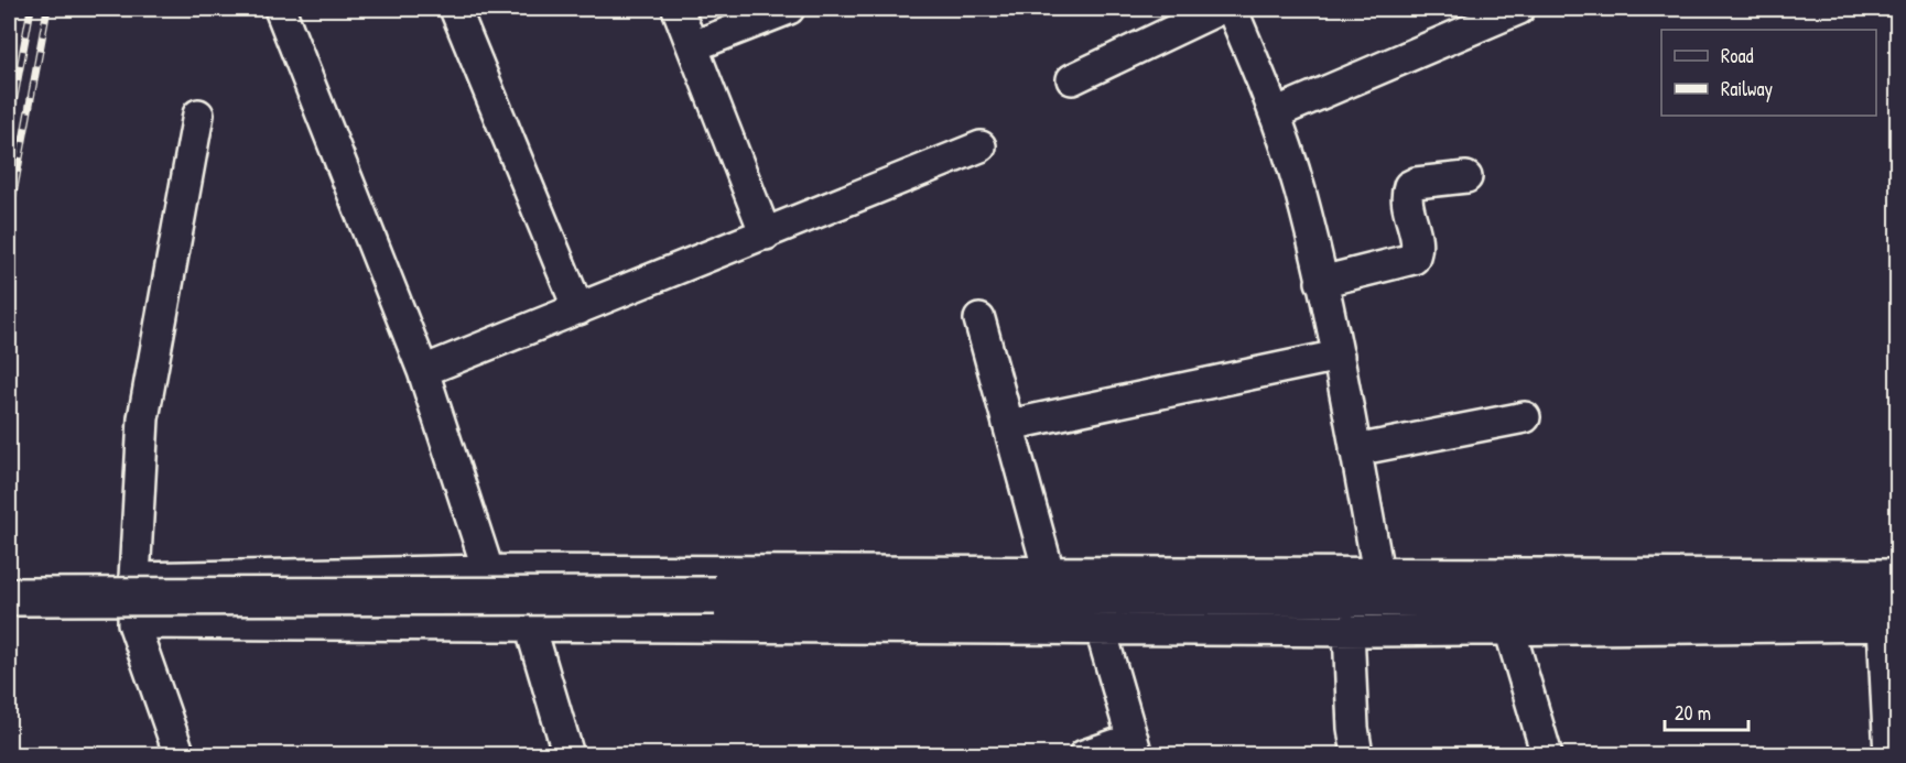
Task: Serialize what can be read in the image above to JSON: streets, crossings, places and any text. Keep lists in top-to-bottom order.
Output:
{
  "legend": ["Road", "Railway"],
  "scale_bar": "20 m"
}
